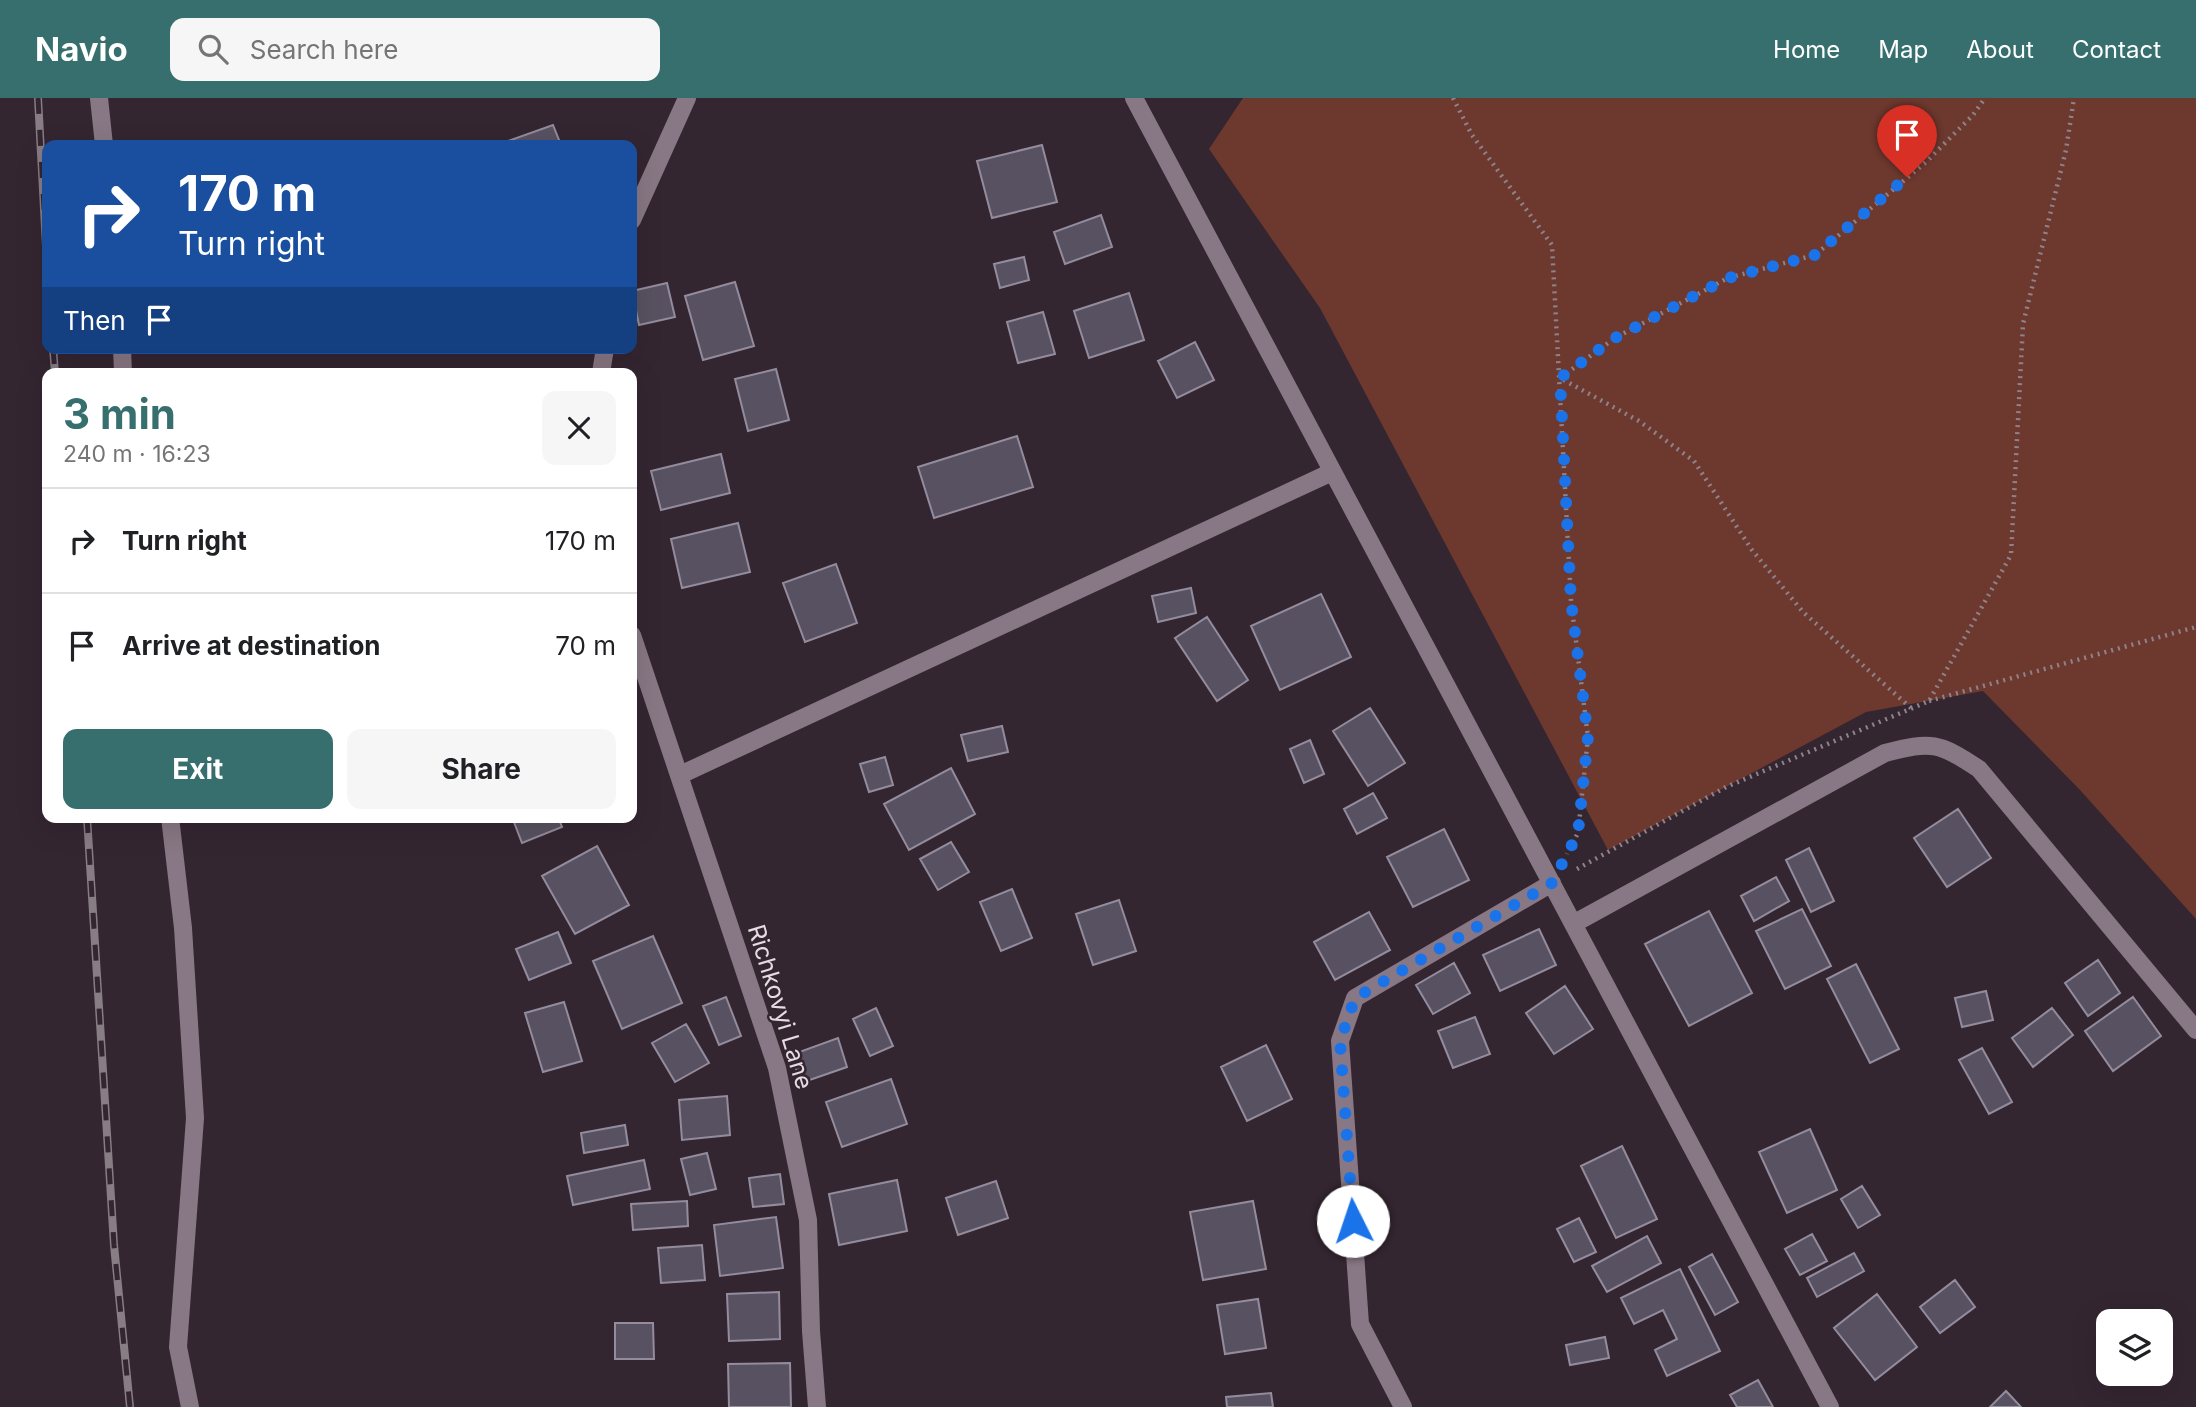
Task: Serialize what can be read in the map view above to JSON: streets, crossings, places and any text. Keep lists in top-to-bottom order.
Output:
{
  "streets": {
    "street": ["Richkovyi Lane"]
  },
  "page": {
    "header": "Navio",
    "search": "Search here",
    "nav": [
      "Home",
      "Map",
      "About",
      "Contact"
    ],
    "turn": ["170 m", "Turn right"],
    "then": "Then",
    "heading": ["3 min", "240 m · 16:23"],
    "list": [
      {
        "name": "Turn right",
        "value": "170 m"
      },
      {
        "name": "Arrive at destination",
        "value": "70 m"
      }
    ],
    "buttons": ["Exit", "Share"]
  }
}
